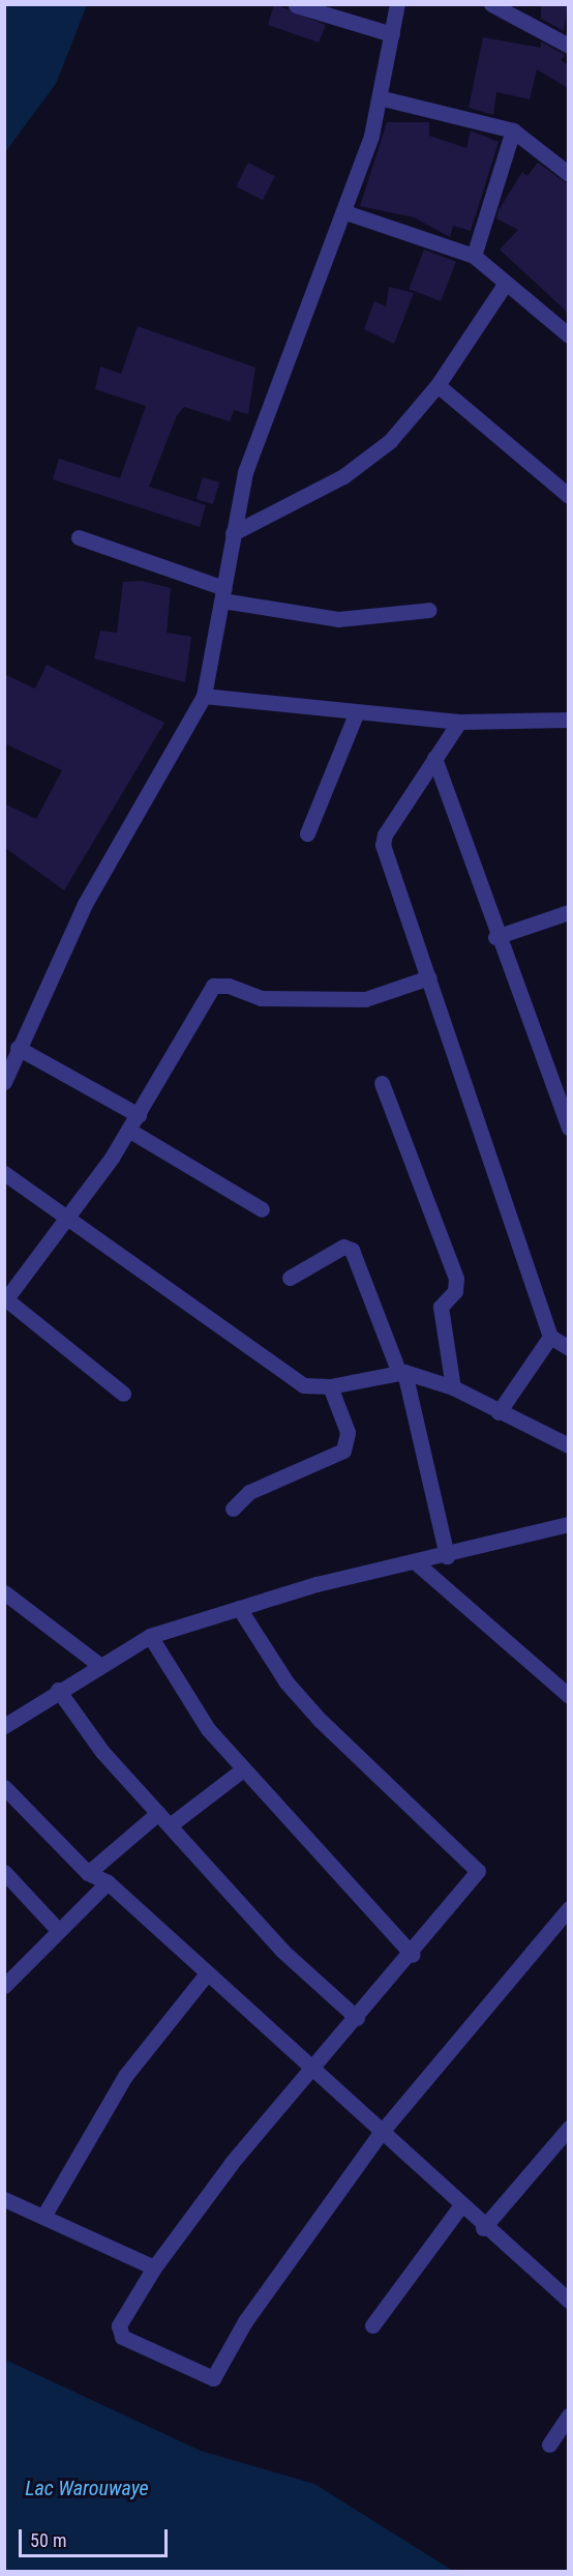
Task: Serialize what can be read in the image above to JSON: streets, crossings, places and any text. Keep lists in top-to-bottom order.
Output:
{
  "water": ["Lac Warouwaye"],
  "scale_bar": "50 m"
}
